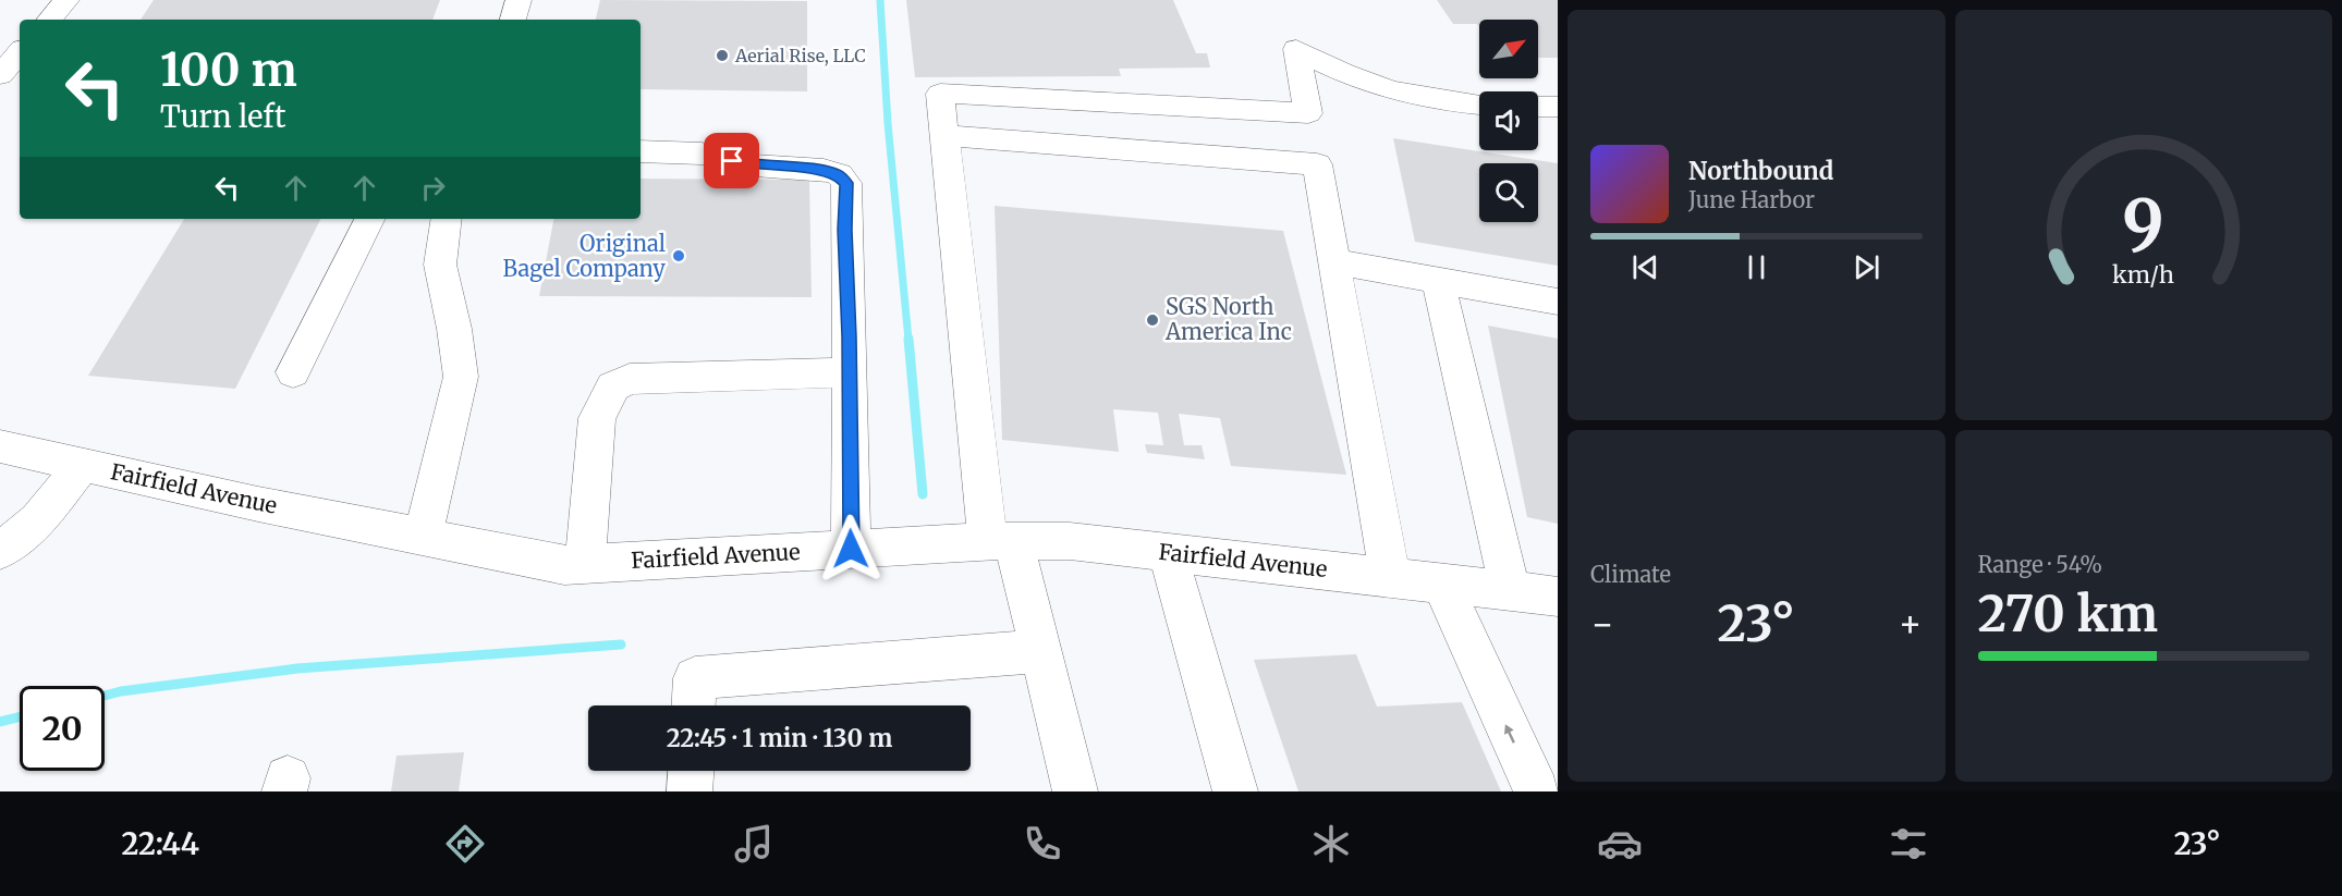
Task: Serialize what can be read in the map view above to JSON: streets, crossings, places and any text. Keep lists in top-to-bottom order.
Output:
{
  "streets": {
    "street": ["Fairfield Avenue"]
  },
  "places": ["Aerial Rise, LLC", "Original Bagel Company", "SGS North America Inc"],
  "north": "top right",
  "page": {
    "turn": ["100 m", "Turn left"],
    "song": ["Northbound", "June Harbor"],
    "tile": [
      "Climate",
      ["Range · 54%", "270 km"]
    ],
    "heat": ["−", "23°", "+"],
    "limit": "20",
    "trip": "22:45 · 1 min · 130 m",
    "tabs": ["22:44", "23°"],
    "gauge": ["9", "km/h"]
  }
}
